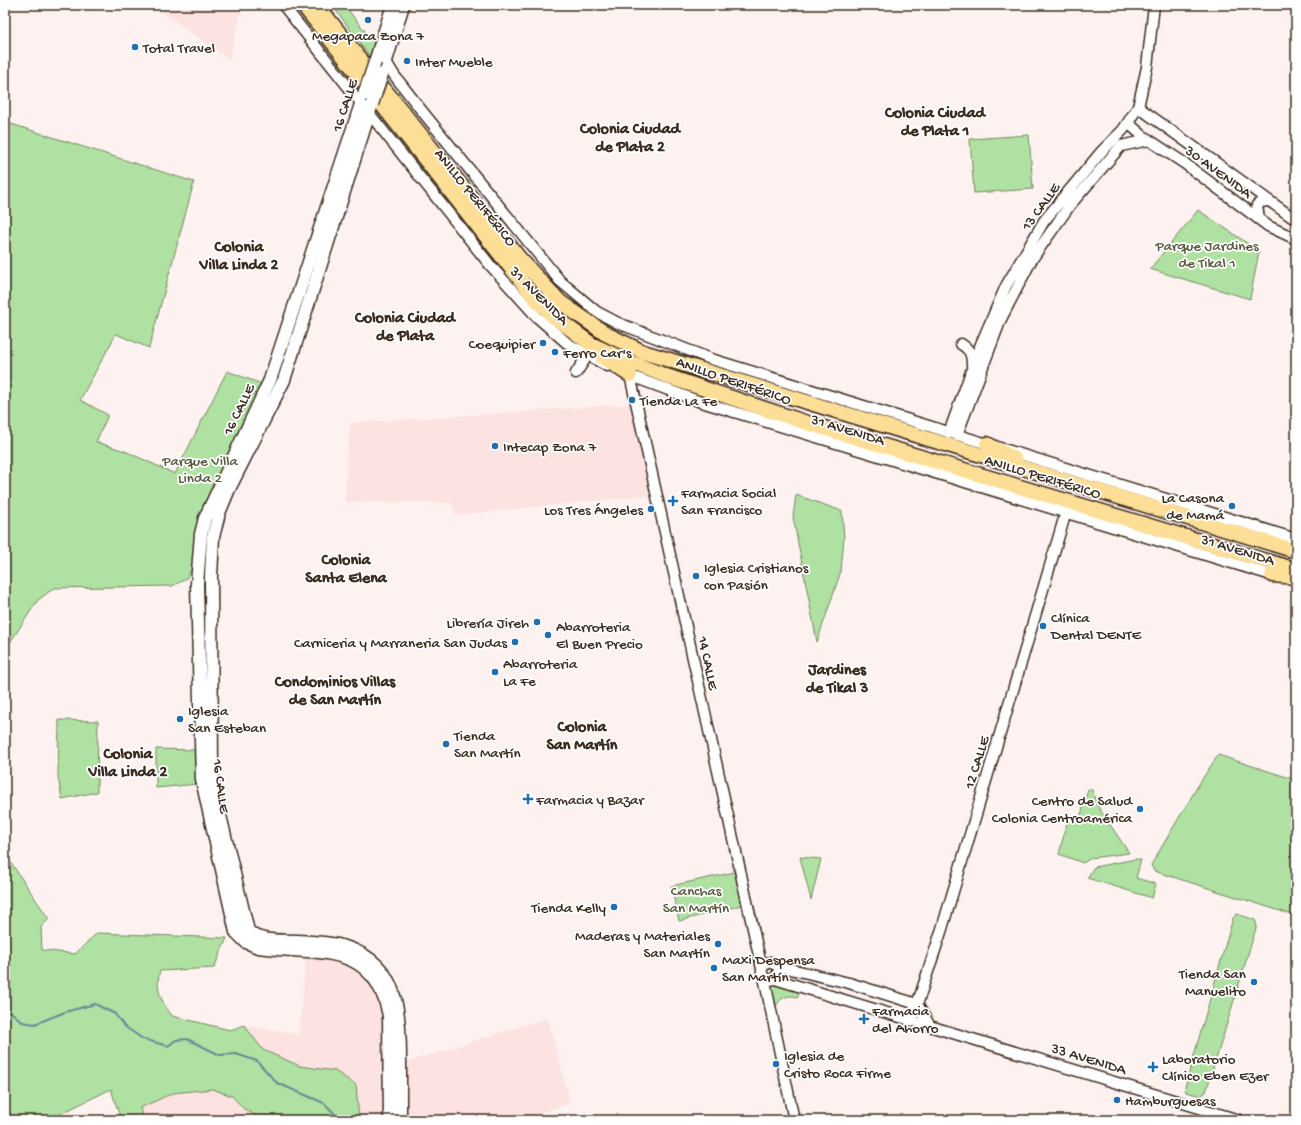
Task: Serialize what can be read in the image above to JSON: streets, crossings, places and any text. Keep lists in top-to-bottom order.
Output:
{
  "streets": {
    "highway": ["ANILLO PERIFÉRICO"],
    "main road": ["16 CALLE"],
    "street": [
      "30 AVENIDA",
      "13 CALLE",
      "31 AVENIDA",
      "14 CALLE",
      "12 CALLE",
      "33 AVENIDA"
    ]
  },
  "crossings": [
    ["16 CALLE", "31 AVENIDA"],
    ["30 AVENIDA", "13 CALLE"],
    ["ANILLO PERIFÉRICO", "31 AVENIDA"],
    ["13 CALLE", "31 AVENIDA"],
    ["31 AVENIDA", "14 CALLE"],
    ["31 AVENIDA", "12 CALLE"],
    ["14 CALLE", "33 AVENIDA"],
    ["12 CALLE", "33 AVENIDA"]
  ],
  "districts": [
    "Colonia Ciudad de Plata 1",
    "Colonia Ciudad de Plata 2",
    "Colonia Villa Linda 2",
    "Colonia Ciudad de Plata",
    "Colonia Santa Elena",
    "Jardines de Tikal 3",
    "Condominios Villas de San Martín",
    "Colonia San Martín",
    "Colonia Villa Linda 2"
  ],
  "parks": ["Parque Jardines de Tikal 1", "Parque Villa Linda 2", "Canchas San Martín"],
  "places": {
    "other": [
      "Megapaca Zona 7",
      "Total Travel",
      "Inter Mueble",
      "Coequipier",
      "Ferro Car's",
      "Tienda La Fe",
      "Intecap Zona 7",
      "La Casona de Mamá",
      "Los Tres Ángeles",
      "Iglesia Cristianos con Pasión",
      "Librería Jireh",
      "Clínica Dental DENTE",
      "Abarroteria El Buen Precio",
      "Carniceria y Marraneria San Judas",
      "Abarroteria La Fe",
      "Iglesia San Esteban",
      "Tienda San Martín",
      "Centro de Salud Colonia Centroamérica",
      "Tienda Kelly",
      "Maderas y Materiales San Martín",
      "Maxi Despensa San Martín",
      "Tienda San Manuelito",
      "Iglesia de Cristo Roca Firme",
      "Hamburguesas"
    ],
    "health": [
      "Farmacia Social San Francisco",
      "Farmacia y Bazar",
      "Farmacia del Ahorro",
      "Laboratorio Clínico Eben Ezer"
    ]
  }
}
